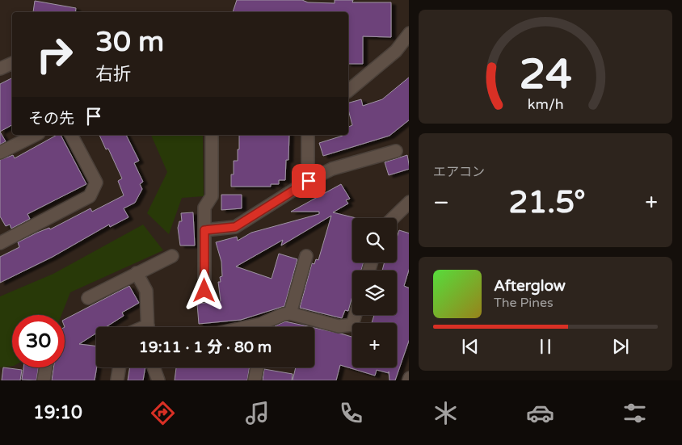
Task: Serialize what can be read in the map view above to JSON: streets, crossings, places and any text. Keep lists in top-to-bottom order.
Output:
{
  "page": {
    "turn": ["30 m", "右折"],
    "then": "その先",
    "tile": "エアコン",
    "heat": ["−", "21.5°", "+"],
    "map_buttons": "+",
    "song": ["Afterglow", "The Pines"],
    "limit": "30",
    "trip": "19:11 · 1 分 · 80 m",
    "tabs": "19:10",
    "gauge": ["24", "km/h"]
  }
}
